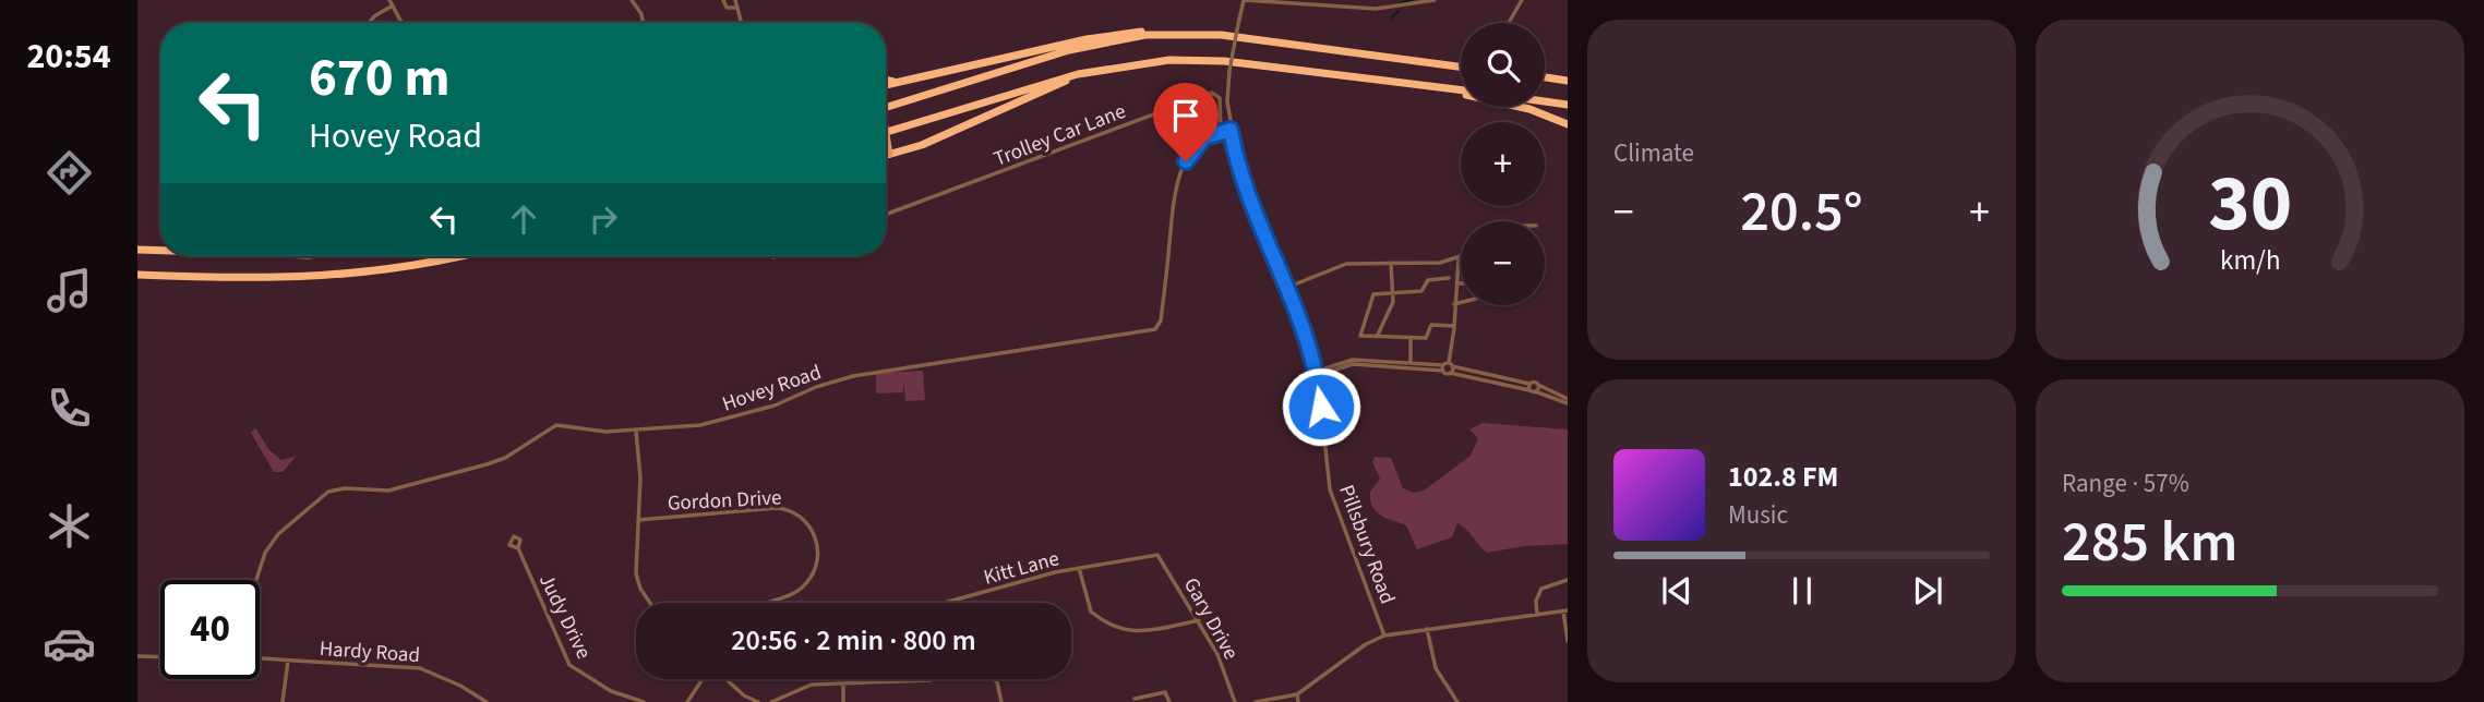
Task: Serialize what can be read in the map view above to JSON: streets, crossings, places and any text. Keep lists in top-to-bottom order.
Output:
{
  "streets": {
    "street": [
      "Trolley Car Lane",
      "Hovey Road",
      "Gordon Drive",
      "Pillsbury Road",
      "Kitt Lane",
      "Judy Drive",
      "Gary Drive",
      "Hardy Road"
    ]
  },
  "crossings": [
    ["Trolley Car Lane", "Hovey Road"],
    ["Kitt Lane", "Gary Drive"]
  ],
  "page": {
    "tabs": "20:54",
    "tile": [
      "Climate",
      ["Range · 57%", "285 km"]
    ],
    "map_buttons": ["+", "−"],
    "turn": ["670 m", "Hovey Road"],
    "heat": ["−", "20.5°", "+"],
    "song": ["102.8 FM", "Music"],
    "limit": "40",
    "trip": "20:56 · 2 min · 800 m",
    "gauge": ["30", "km/h"]
  }
}
